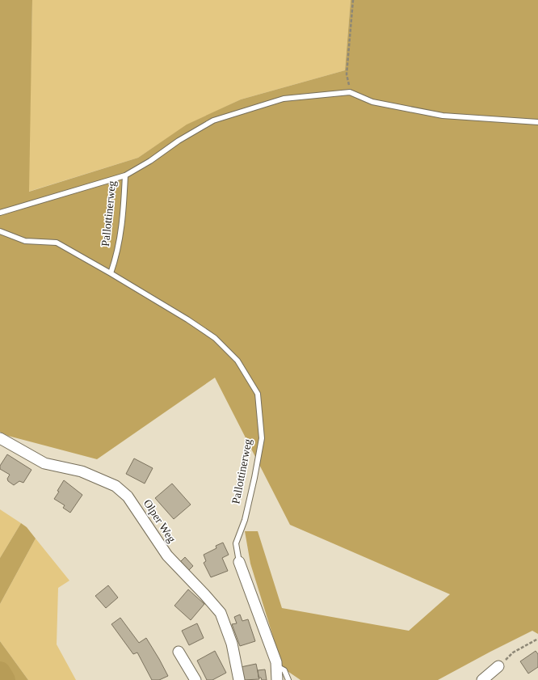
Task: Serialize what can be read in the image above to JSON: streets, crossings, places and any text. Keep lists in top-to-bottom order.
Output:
{
  "streets": {
    "street": ["Pallottinerweg", "Olper Weg"]
  }
}
